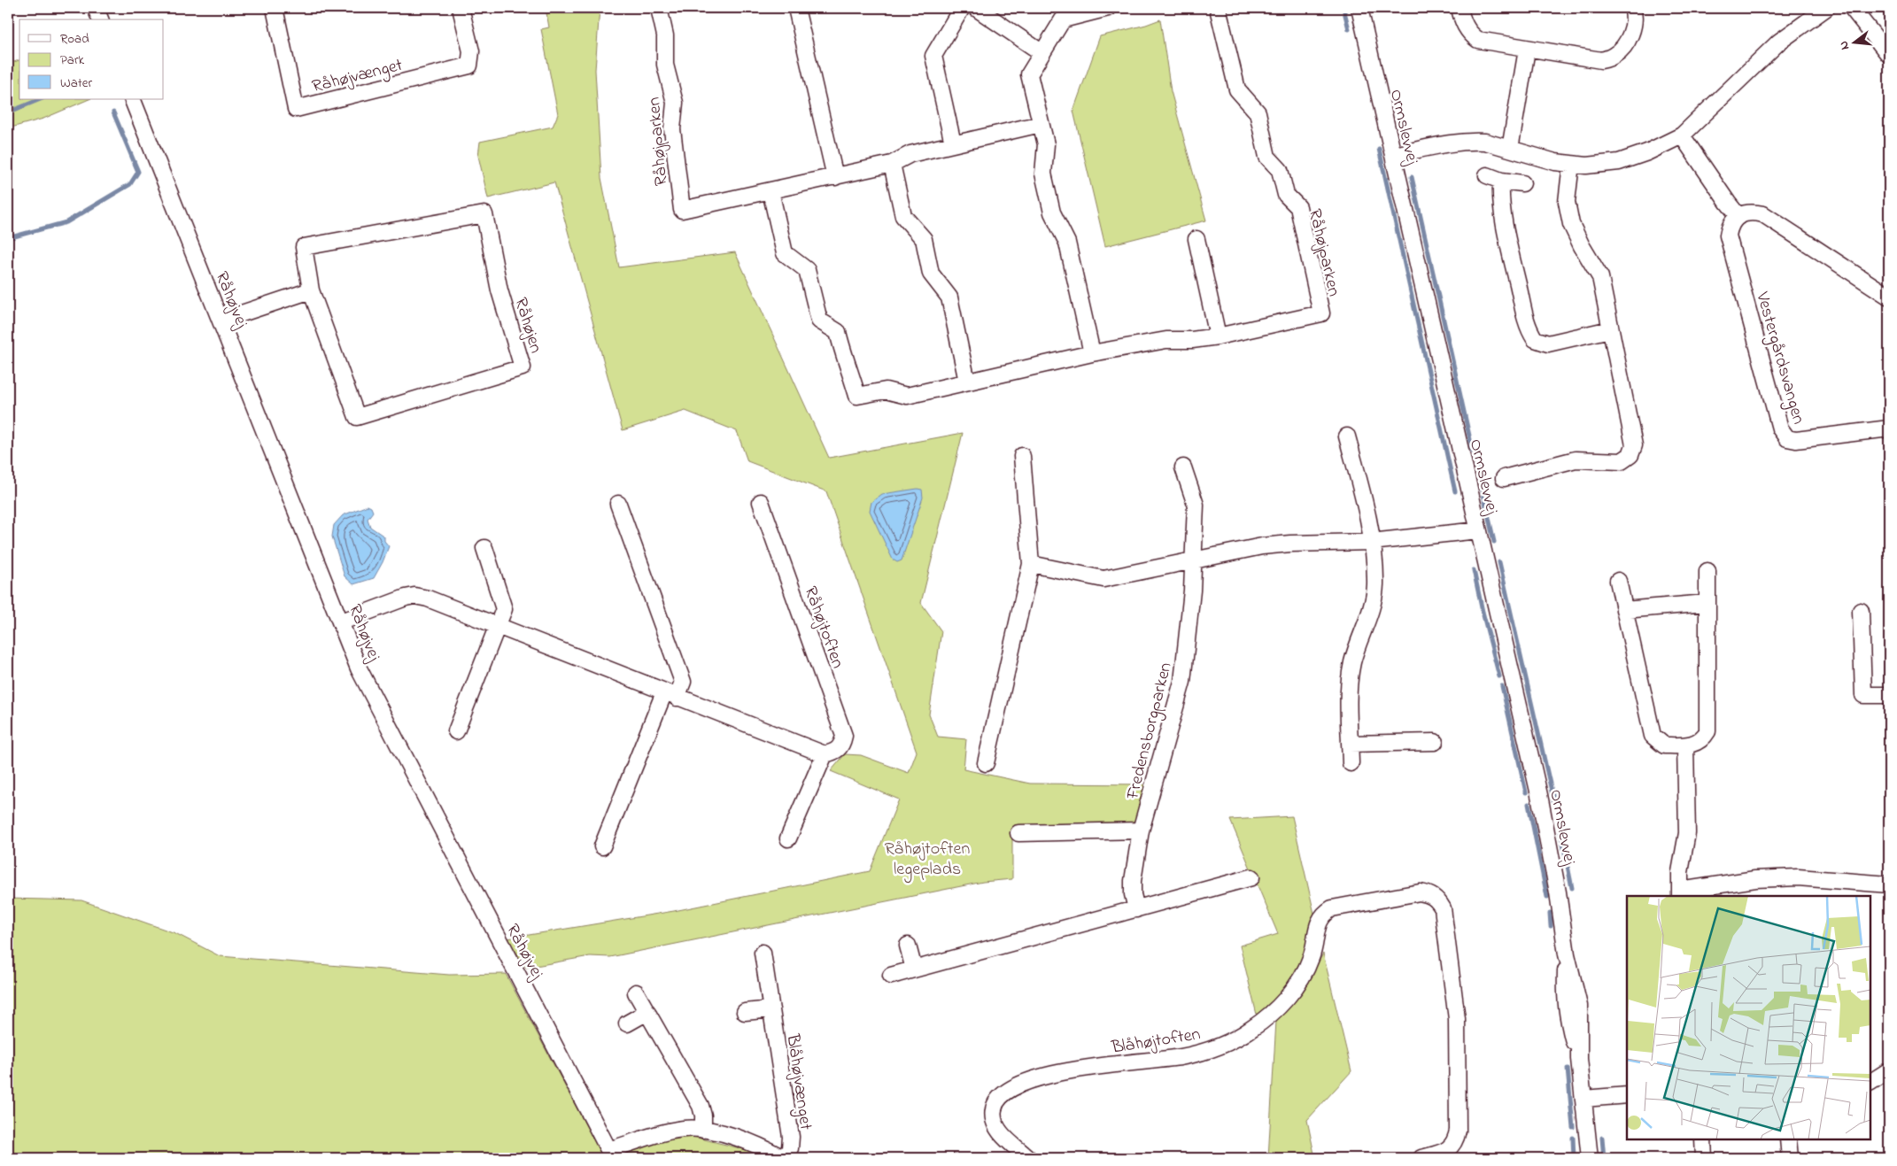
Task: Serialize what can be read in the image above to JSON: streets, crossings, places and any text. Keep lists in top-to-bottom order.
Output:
{
  "streets": {
    "street": [
      "Råhøjvænget",
      "Ormslevvej",
      "Råhøjparken",
      "Råhøjvej",
      "Råhøjen",
      "Vestergårdsvangen",
      "Råhøjtoften",
      "Fredensborgparken",
      "Blåhøjtoften",
      "Blåhøjvænget"
    ]
  },
  "crossings": [
    ["Råhøjvej", "Blåhøjvænget"]
  ],
  "parks": ["Råhøjtoften legeplads"],
  "legend": ["Road", "Park", "Water"],
  "north": "left"
}
